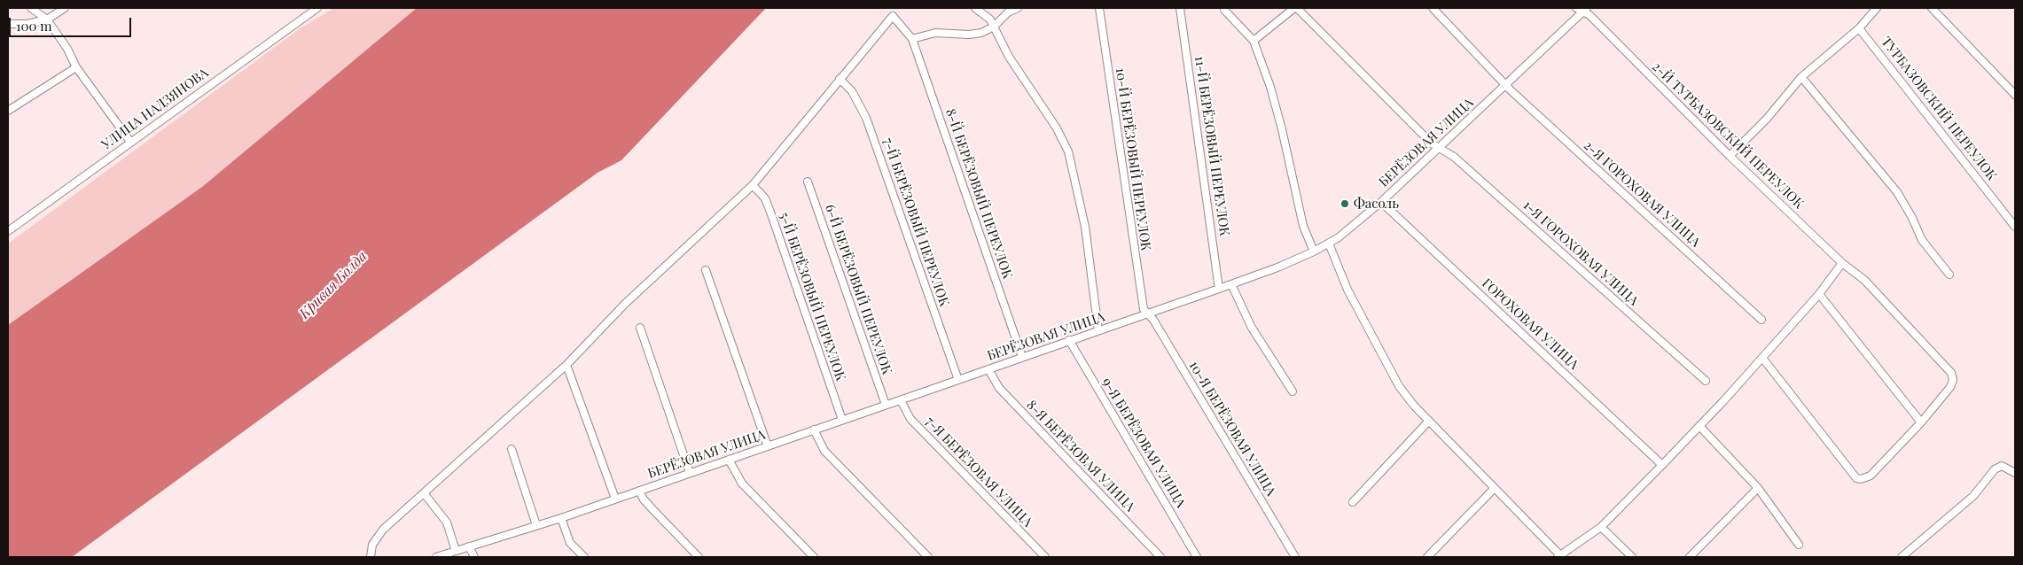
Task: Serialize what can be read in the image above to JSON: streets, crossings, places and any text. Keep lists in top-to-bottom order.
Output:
{
  "streets": {
    "street": [
      "УЛИЦА НАДЗЯНОВА",
      "ТУРБАЗОВСКИЙ ПЕРЕУЛОК",
      "2-Й ТУРБАЗОВСКИЙ ПЕРЕУЛОК",
      "БЕРЁЗОВАЯ УЛИЦА",
      "11-Й БЕРЁЗОВЫЙ ПЕРЕУЛОК",
      "10-Й БЕРЁЗОВЫЙ ПЕРЕУЛОК",
      "8-Й БЕРЁЗОВЫЙ ПЕРЕУЛОК",
      "2-Я ГОРОХОВАЯ УЛИЦА",
      "7-Й БЕРЁЗОВЫЙ ПЕРЕУЛОК",
      "1-Я ГОРОХОВАЯ УЛИЦА",
      "6-Й БЕРЁЗОВЫЙ ПЕРЕУЛОК",
      "5-Й БЕРЁЗОВЫЙ ПЕРЕУЛОК",
      "ГОРОХОВАЯ УЛИЦА",
      "10-Я БЕРЁЗОВАЯ УЛИЦА",
      "9-Я БЕРЁЗОВАЯ УЛИЦА",
      "8-Я БЕРЁЗОВАЯ УЛИЦА",
      "7-Я БЕРЁЗОВАЯ УЛИЦА"
    ]
  },
  "crossings": [
    ["2-Й ТУРБАЗОВСКИЙ ПЕРЕУЛОК", "БЕРЁЗОВАЯ УЛИЦА"],
    ["БЕРЁЗОВАЯ УЛИЦА", "11-Й БЕРЁЗОВЫЙ ПЕРЕУЛОК"],
    ["БЕРЁЗОВАЯ УЛИЦА", "10-Й БЕРЁЗОВЫЙ ПЕРЕУЛОК"],
    ["БЕРЁЗОВАЯ УЛИЦА", "8-Й БЕРЁЗОВЫЙ ПЕРЕУЛОК"],
    ["БЕРЁЗОВАЯ УЛИЦА", "2-Я ГОРОХОВАЯ УЛИЦА"],
    ["БЕРЁЗОВАЯ УЛИЦА", "7-Й БЕРЁЗОВЫЙ ПЕРЕУЛОК"],
    ["БЕРЁЗОВАЯ УЛИЦА", "1-Я ГОРОХОВАЯ УЛИЦА"],
    ["БЕРЁЗОВАЯ УЛИЦА", "6-Й БЕРЁЗОВЫЙ ПЕРЕУЛОК"],
    ["БЕРЁЗОВАЯ УЛИЦА", "5-Й БЕРЁЗОВЫЙ ПЕРЕУЛОК"],
    ["БЕРЁЗОВАЯ УЛИЦА", "ГОРОХОВАЯ УЛИЦА"],
    ["БЕРЁЗОВАЯ УЛИЦА", "10-Я БЕРЁЗОВАЯ УЛИЦА"],
    ["БЕРЁЗОВАЯ УЛИЦА", "9-Я БЕРЁЗОВАЯ УЛИЦА"],
    ["БЕРЁЗОВАЯ УЛИЦА", "8-Я БЕРЁЗОВАЯ УЛИЦА"],
    ["БЕРЁЗОВАЯ УЛИЦА", "7-Я БЕРЁЗОВАЯ УЛИЦА"],
    ["10-Й БЕРЁЗОВЫЙ ПЕРЕУЛОК", "10-Я БЕРЁЗОВАЯ УЛИЦА"]
  ],
  "water": ["Кривая Болда"],
  "places": ["Фасоль"],
  "scale_bar": "100 m"
}
